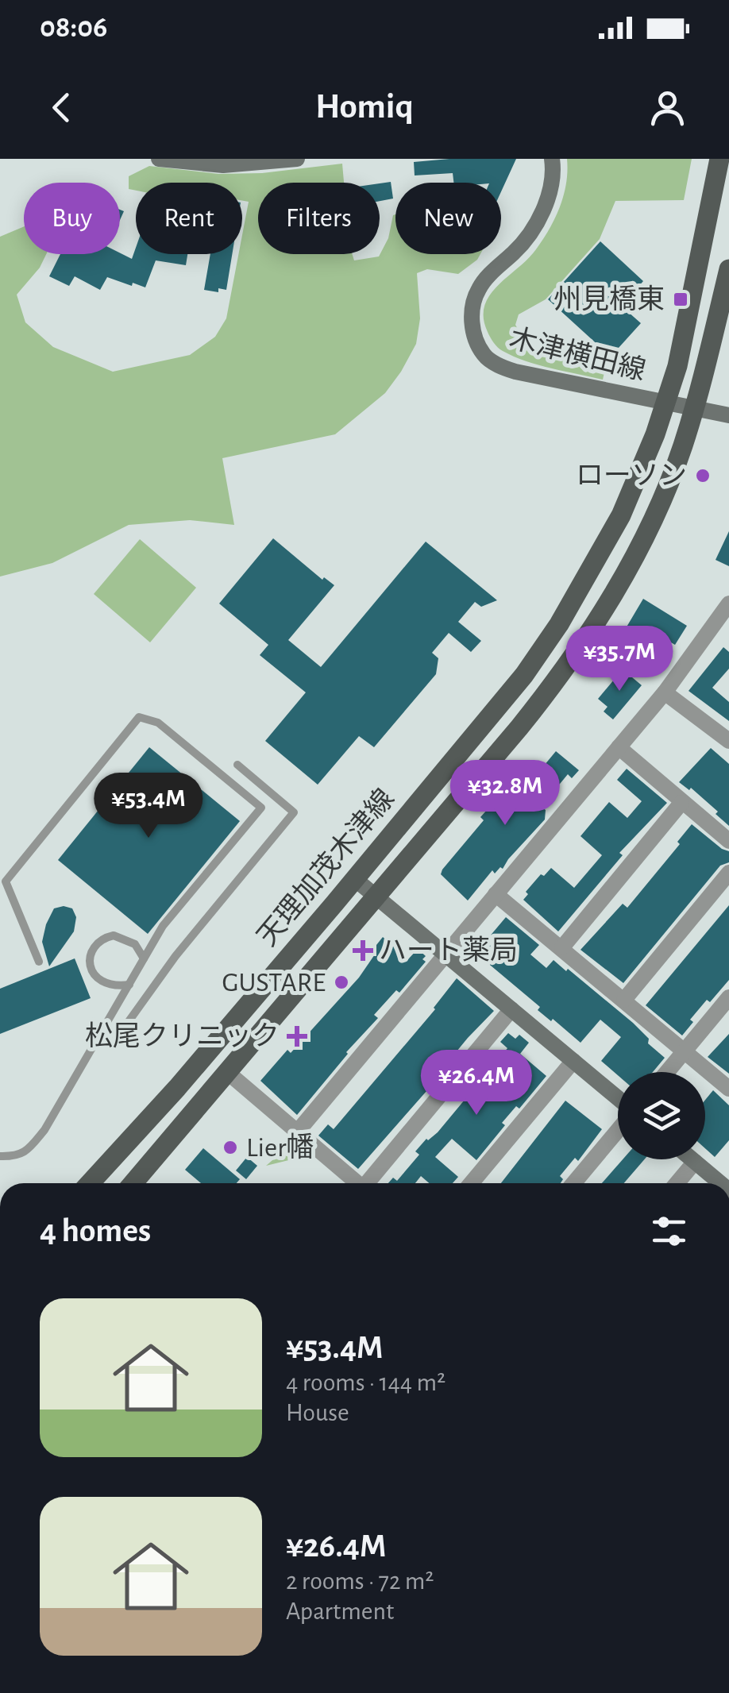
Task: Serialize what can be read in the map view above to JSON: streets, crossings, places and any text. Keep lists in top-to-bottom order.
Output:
{
  "streets": {
    "main road": ["木津横田線", "天理加茂木津線"]
  },
  "crossings": [
    ["木津横田線", "天理加茂木津線"]
  ],
  "places": {
    "transit": ["州見橋東"],
    "other": ["ローソン", "GUSTARE", "Lier幡"],
    "health": ["ハート薬局", "松尾クリニック"]
  },
  "page": {
    "status": "08:06",
    "header": "Homiq",
    "chip": [
      "Buy",
      "Rent",
      "Filters",
      "New"
    ],
    "price": [
      "¥35.7M",
      "¥32.8M",
      "¥53.4M",
      "¥26.4M"
    ],
    "heading": "4 homes",
    "list": [
      {
        "name": "¥53.4M",
        "note": "4 rooms · 144 m² · House"
      },
      {
        "name": "¥26.4M",
        "note": "2 rooms · 72 m² · Apartment"
      }
    ]
  }
}
